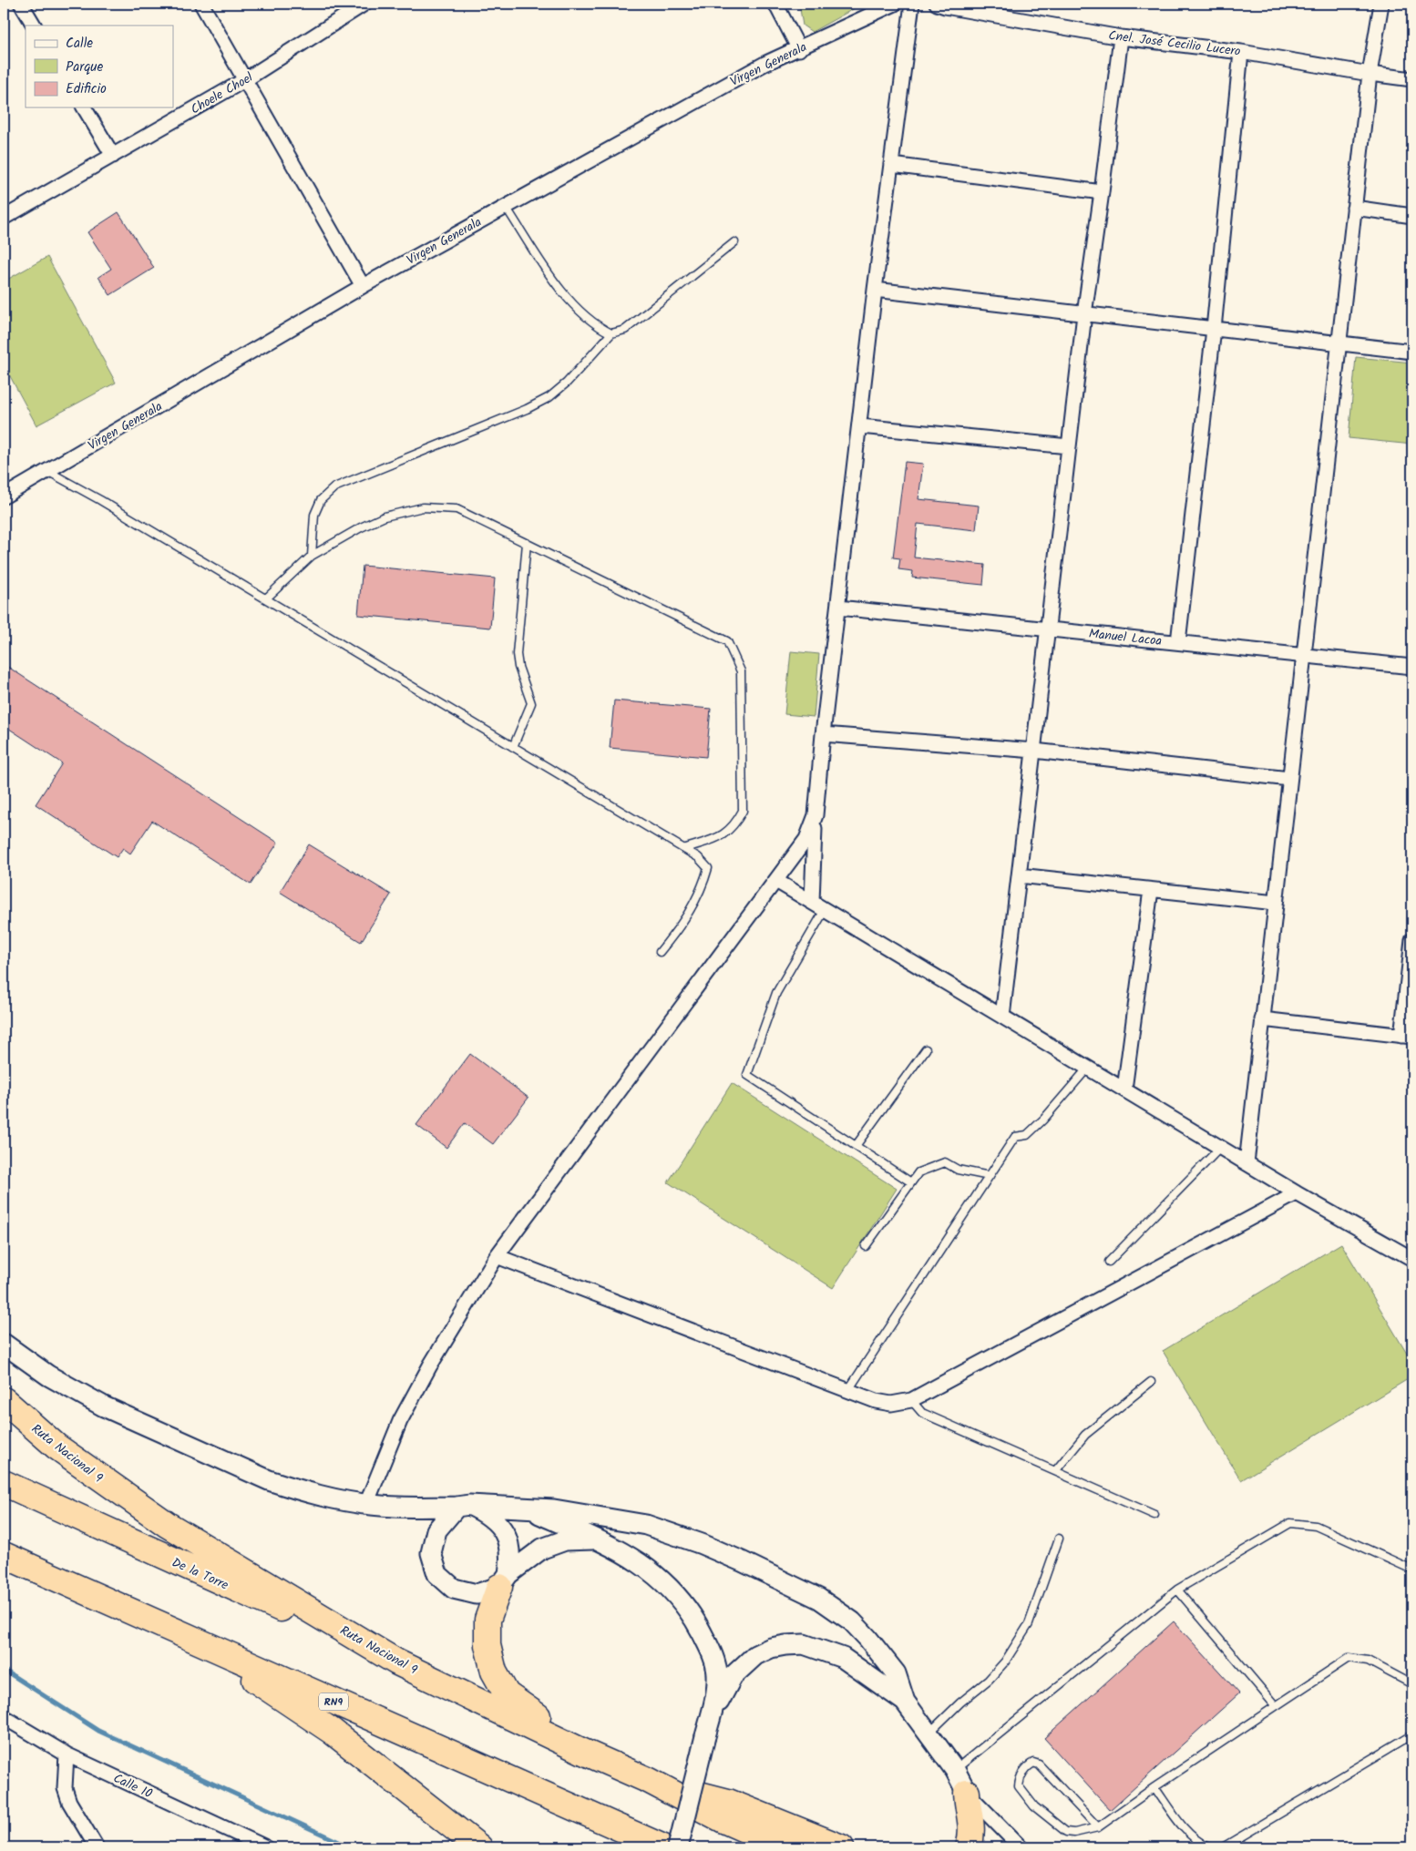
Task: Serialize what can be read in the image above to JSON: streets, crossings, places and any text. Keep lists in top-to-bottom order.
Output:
{
  "streets": {
    "highway": ["Ruta Nacional 9", "De la Torre", "RN9"],
    "street": [
      "Cnel. José Cecilio Lucero",
      "Virgen Generala",
      "Choele Choel",
      "Manuel Lacoa",
      "Calle 10"
    ]
  },
  "crossings": [
    ["Ruta Nacional 9", "De la Torre"]
  ],
  "legend": ["Calle", "Parque", "Edificio"]
}
